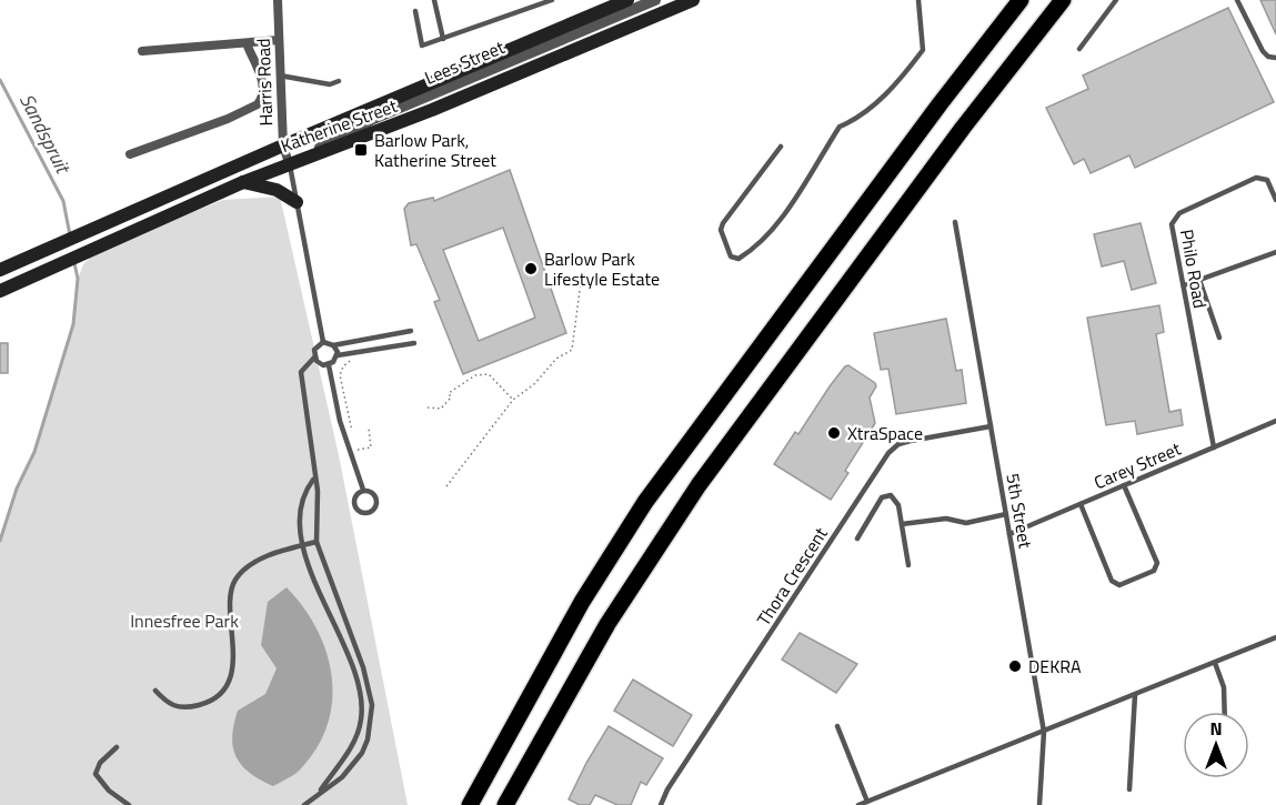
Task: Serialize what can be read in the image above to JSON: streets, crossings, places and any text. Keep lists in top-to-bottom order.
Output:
{
  "streets": {
    "main road": ["Katherine Street"],
    "street": ["Lees Street", "Harris Road"],
    "lane": [
      "Philo Road",
      "Carey Street",
      "5th Street",
      "Thora Crescent"
    ]
  },
  "crossings": [
    ["Lees Street", "Harris Road"],
    ["Lees Street", "Katherine Street"],
    ["Harris Road", "Katherine Street"],
    ["Philo Road", "Carey Street"],
    ["Carey Street", "5th Street"],
    ["5th Street", "Thora Crescent"]
  ],
  "water": ["Sandspruit"],
  "parks": ["Innesfree Park"],
  "places": {
    "transit": ["Barlow Park, Katherine Street"],
    "other": ["Barlow Park Lifestyle Estate", "XtraSpace", "DEKRA"]
  },
  "north": "top"
}
